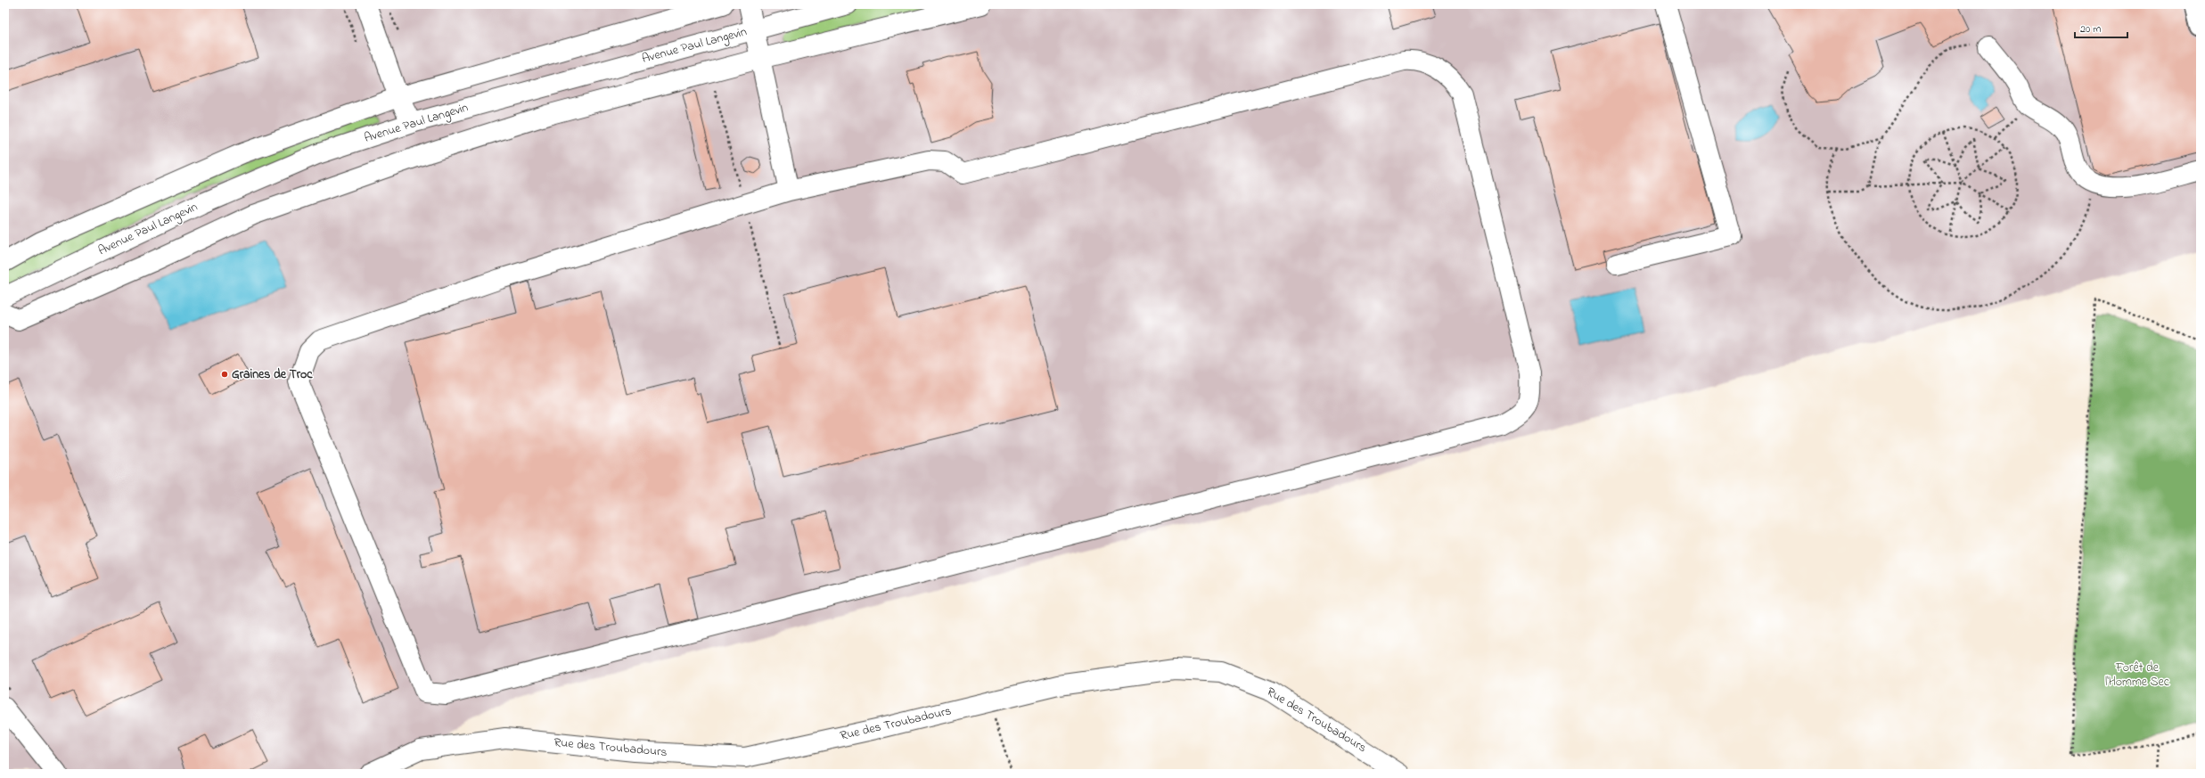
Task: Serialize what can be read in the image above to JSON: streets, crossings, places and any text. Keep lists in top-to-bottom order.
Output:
{
  "streets": {
    "street": ["Avenue Paul Langevin", "Rue des Troubadours"]
  },
  "parks": ["Forêt de l'Homme Sec"],
  "places": ["Graines de Troc"],
  "scale_bar": "20 m"
}
